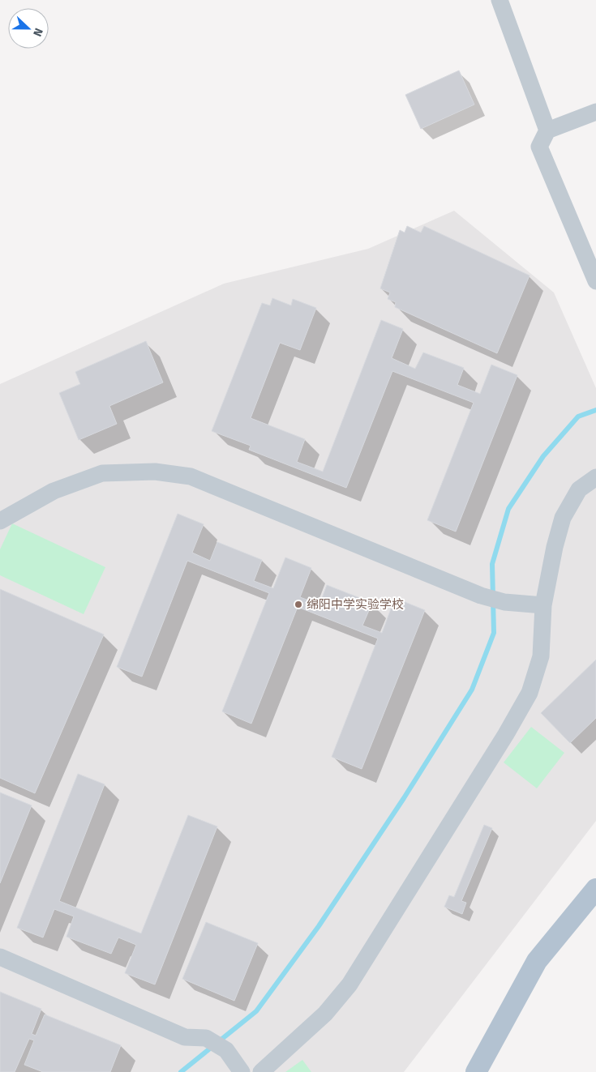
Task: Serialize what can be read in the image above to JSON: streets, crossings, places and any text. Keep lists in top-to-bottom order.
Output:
{
  "places": ["绵阳中学实验学校"],
  "north": "right"
}
